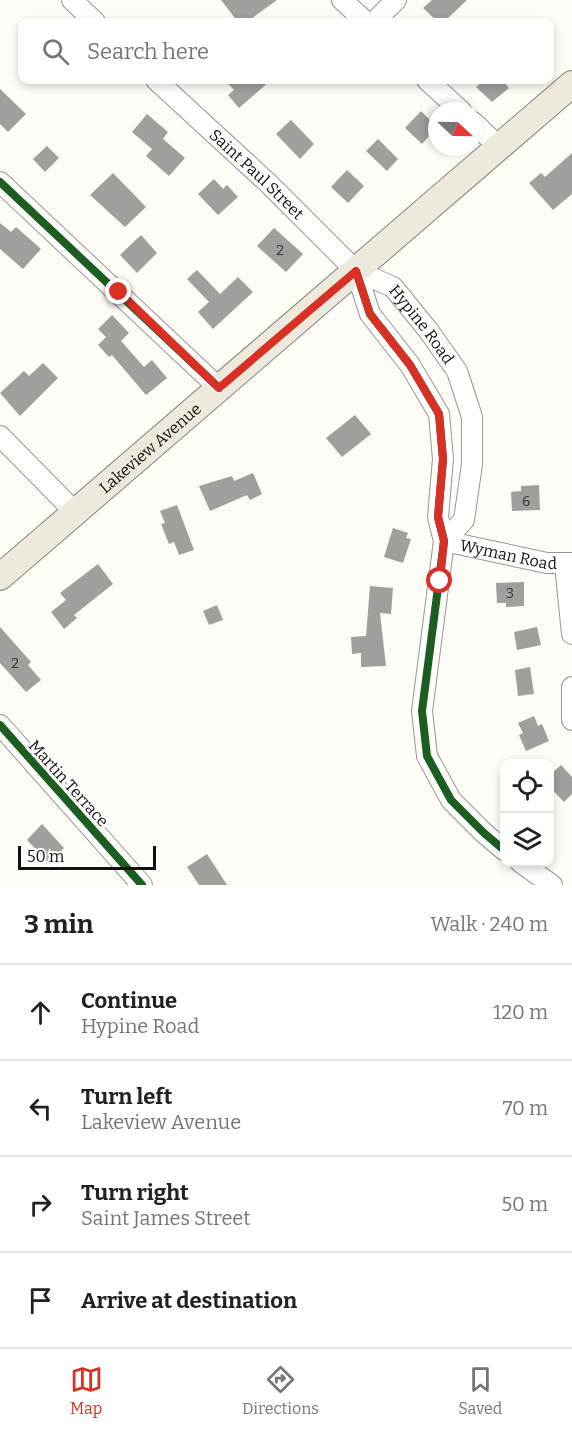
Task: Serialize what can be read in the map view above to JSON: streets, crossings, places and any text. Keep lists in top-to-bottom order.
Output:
{
  "streets": {
    "main road": ["Lakeview Avenue"],
    "street": [
      "Saint Paul Street",
      "Hypine Road",
      "Wyman Road",
      "Martin Terrace"
    ]
  },
  "crossings": [
    ["Saint Paul Street", "Hypine Road"],
    ["Saint Paul Street", "Lakeview Avenue"],
    ["Hypine Road", "Lakeview Avenue"],
    ["Hypine Road", "Wyman Road"]
  ],
  "house_numbers": [
    "2",
    "6",
    "3",
    "2"
  ],
  "scale_bar": "50 m",
  "north": "right",
  "page": {
    "search": "Search here",
    "scale": "50 m",
    "heading": ["3 min", "Walk · 240 m"],
    "list": [
      ["Continue", "Hypine Road", "120 m"],
      ["Turn left", "Lakeview Avenue", "70 m"],
      ["Turn right", "Saint James Street", "50 m"],
      "Arrive at destination"
    ],
    "nav": ["Map", "Directions", "Saved"]
  }
}
